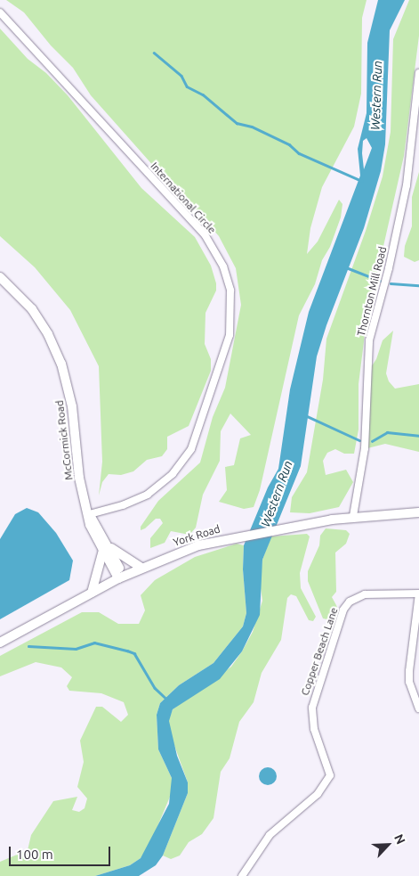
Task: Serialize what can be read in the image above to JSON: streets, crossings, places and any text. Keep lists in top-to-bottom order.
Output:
{
  "streets": {
    "main road": ["McCormick Road", "York Road"],
    "street": ["International Circle", "Thornton Mill Road", "Copper Beach Lane"]
  },
  "crossings": [
    ["International Circle", "McCormick Road"],
    ["Thornton Mill Road", "York Road"],
    ["McCormick Road", "York Road"]
  ],
  "water": ["Western Run"],
  "scale_bar": "100 m",
  "north": "top right"
}
